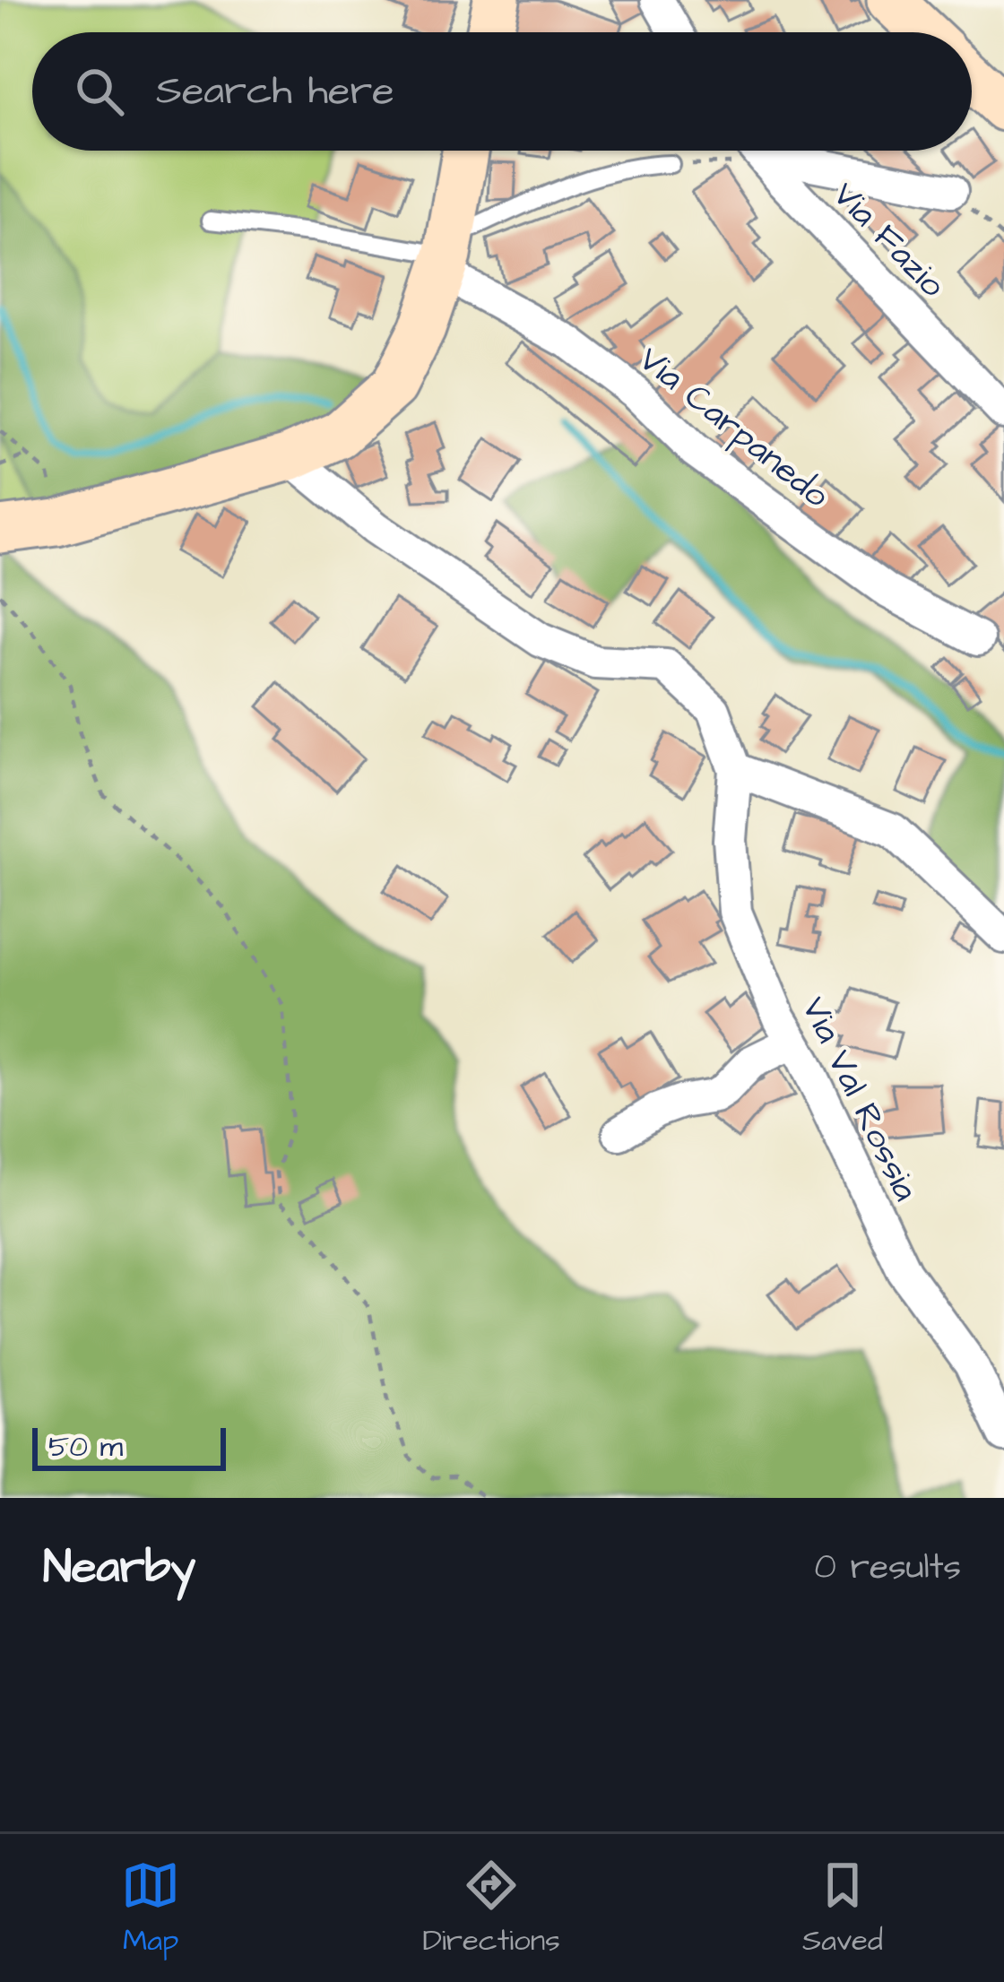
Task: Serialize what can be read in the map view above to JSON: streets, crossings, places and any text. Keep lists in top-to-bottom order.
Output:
{
  "streets": {
    "street": ["Via Fazio", "Via Carpanedo", "Via Val Rossia"]
  },
  "scale_bar": "50 m",
  "page": {
    "search": "Search here",
    "scale": "50 m",
    "heading": ["Nearby", "0 results"],
    "nav": ["Map", "Directions", "Saved"]
  }
}
